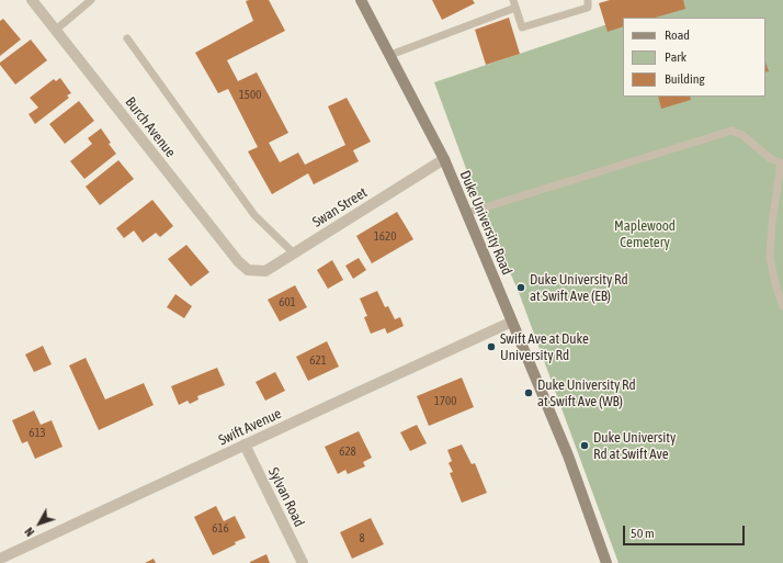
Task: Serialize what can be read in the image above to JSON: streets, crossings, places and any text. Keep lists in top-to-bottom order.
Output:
{
  "streets": {
    "main road": ["Duke University Road"],
    "street": [
      "Burch Avenue",
      "Swan Street",
      "Swift Avenue",
      "Sylvan Road"
    ]
  },
  "crossings": [
    ["Burch Avenue", "Swan Street"],
    ["Swan Street", "Duke University Road"],
    ["Duke University Road", "Swift Avenue"],
    ["Swift Avenue", "Sylvan Road"]
  ],
  "parks": ["Maplewood Cemetery"],
  "places": [
    "Duke University Rd at Swift Ave (EB)",
    "Swift Ave at Duke University Rd",
    "Duke University Rd at Swift Ave (WB)",
    "Duke University Rd at Swift Ave"
  ],
  "house_numbers": [
    "1500",
    "1620",
    "601",
    "621",
    "1700",
    "613",
    "628",
    "616",
    "8"
  ],
  "legend": ["Road", "Park", "Building"],
  "scale_bar": "50 m",
  "north": "bottom left"
}
